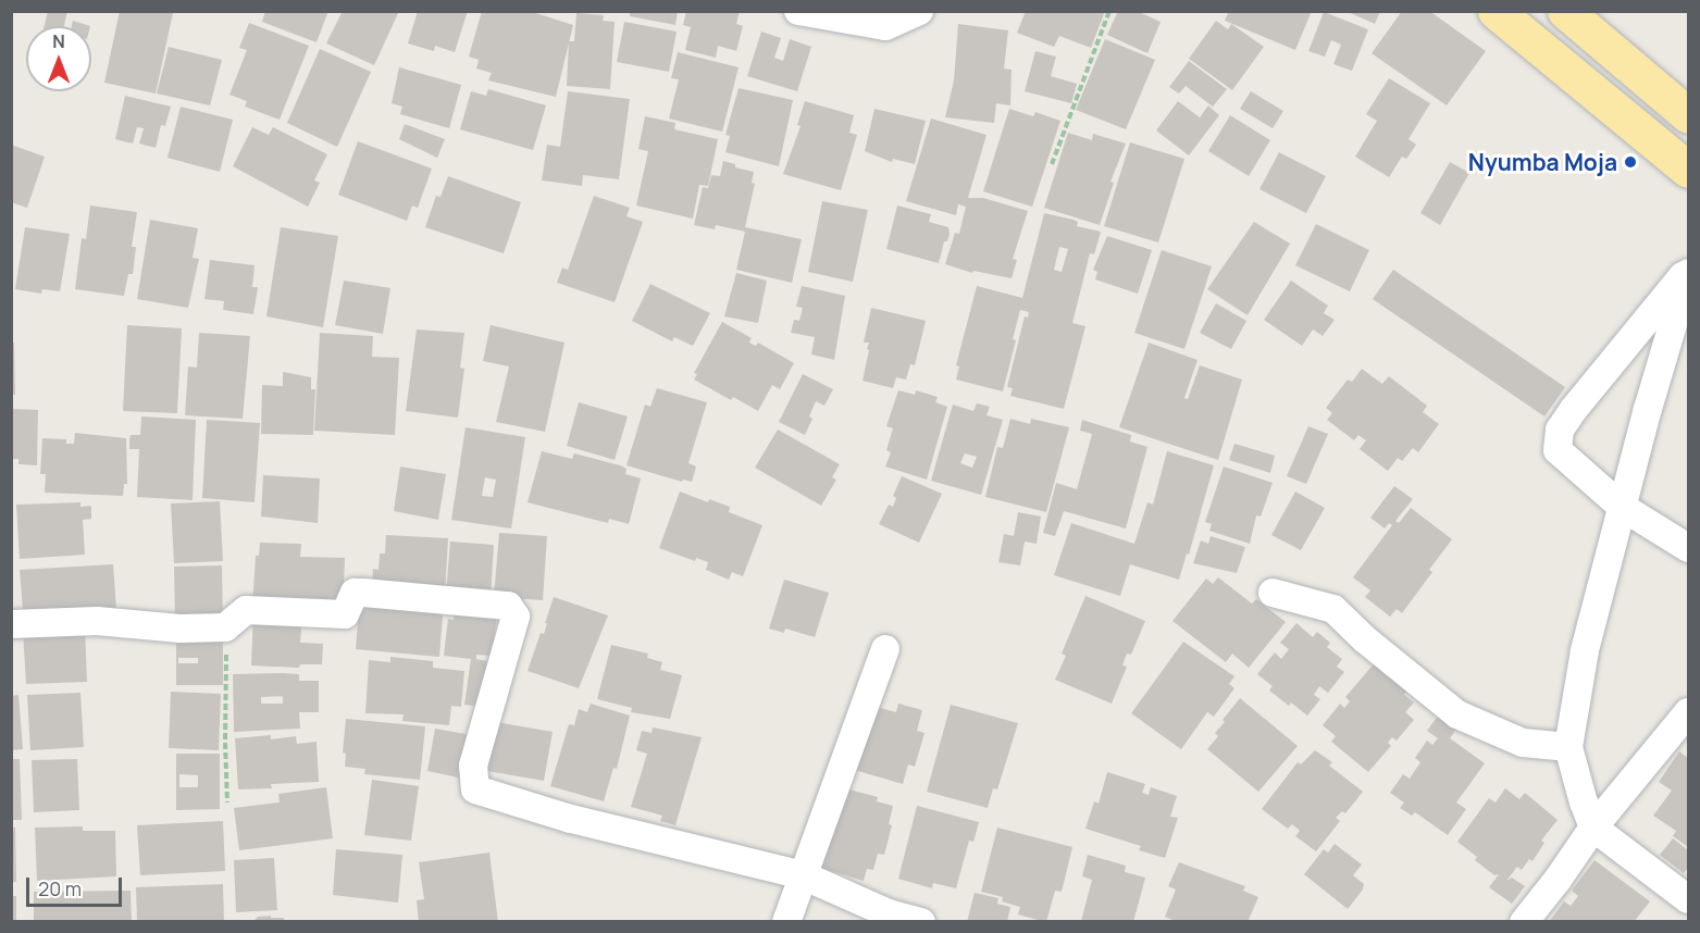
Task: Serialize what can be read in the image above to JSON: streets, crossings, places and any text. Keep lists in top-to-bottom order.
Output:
{
  "places": ["Nyumba Moja"],
  "scale_bar": "20 m",
  "north": "top"
}
